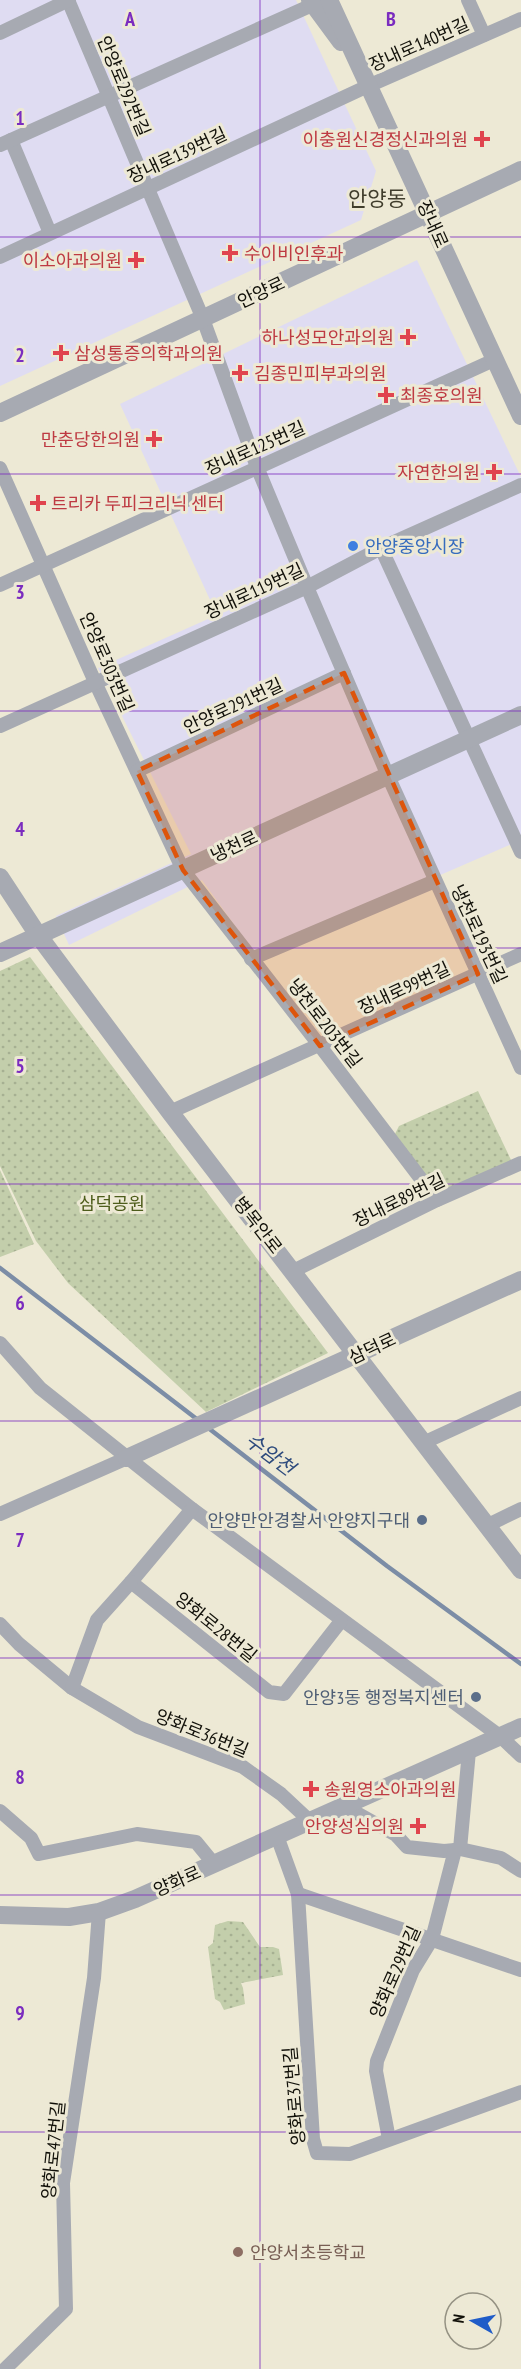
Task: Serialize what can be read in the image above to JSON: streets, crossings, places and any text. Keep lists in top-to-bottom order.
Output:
{
  "streets": {
    "street": [
      "장내로140번길",
      "안양로292번길",
      "장내로139번길",
      "장내로",
      "안양로",
      "장내로125번길",
      "장내로119번길",
      "안양로303번길",
      "안양로291번길",
      "냉천로",
      "냉천로193번길",
      "장내로99번길",
      "냉천로203번길",
      "장내로89번길",
      "병목안로",
      "삼덕로",
      "양화로28번길",
      "양화로36번길",
      "양화로",
      "양화로29번길",
      "양화로37번길",
      "양화로47번길"
    ]
  },
  "crossings": [
    ["장내로140번길", "장내로139번길"],
    ["장내로140번길", "장내로"],
    ["안양로292번길", "장내로139번길"],
    ["안양로292번길", "안양로"],
    ["장내로139번길", "장내로"],
    ["장내로", "안양로"],
    ["장내로", "장내로125번길"],
    ["장내로125번길", "안양로303번길"],
    ["장내로119번길", "안양로303번길"],
    ["안양로303번길", "안양로291번길"],
    ["안양로303번길", "냉천로"],
    ["안양로303번길", "냉천로203번길"],
    ["냉천로", "냉천로193번길"],
    ["냉천로", "냉천로203번길"],
    ["냉천로", "병목안로"],
    ["냉천로193번길", "장내로99번길"],
    ["냉천로193번길", "냉천로203번길"],
    ["장내로99번길", "냉천로203번길"],
    ["장내로99번길", "병목안로"],
    ["냉천로203번길", "장내로89번길"],
    ["장내로89번길", "병목안로"],
    ["병목안로", "삼덕로"],
    ["양화로36번길", "양화로"],
    ["양화로", "양화로29번길"],
    ["양화로", "양화로37번길"],
    ["양화로", "양화로47번길"],
    ["양화로29번길", "양화로37번길"]
  ],
  "districts": ["안양동"],
  "water": ["수암천"],
  "parks": ["삼덕공원"],
  "places": {
    "health": [
      "이충원신경정신과의원",
      "수이비인후과",
      "이소아과의원",
      "하나성모안과의원",
      "삼성통증의학과의원",
      "김종민피부과의원",
      "최종호의원",
      "만춘당한의원",
      "자연한의원",
      "트리카 두피크리닉 센터",
      "송원영소아과의원",
      "안양성심의원"
    ],
    "other": [
      "안양중앙시장",
      "안양만안경찰서 안양지구대",
      "안양3동 행정복지센터",
      "안양서초등학교"
    ]
  },
  "north": "left",
  "grid": {
    "columns": ["A", "B"],
    "rows": [
      "1",
      "2",
      "3",
      "4",
      "5",
      "6",
      "7",
      "8",
      "9"
    ]
  }
}
